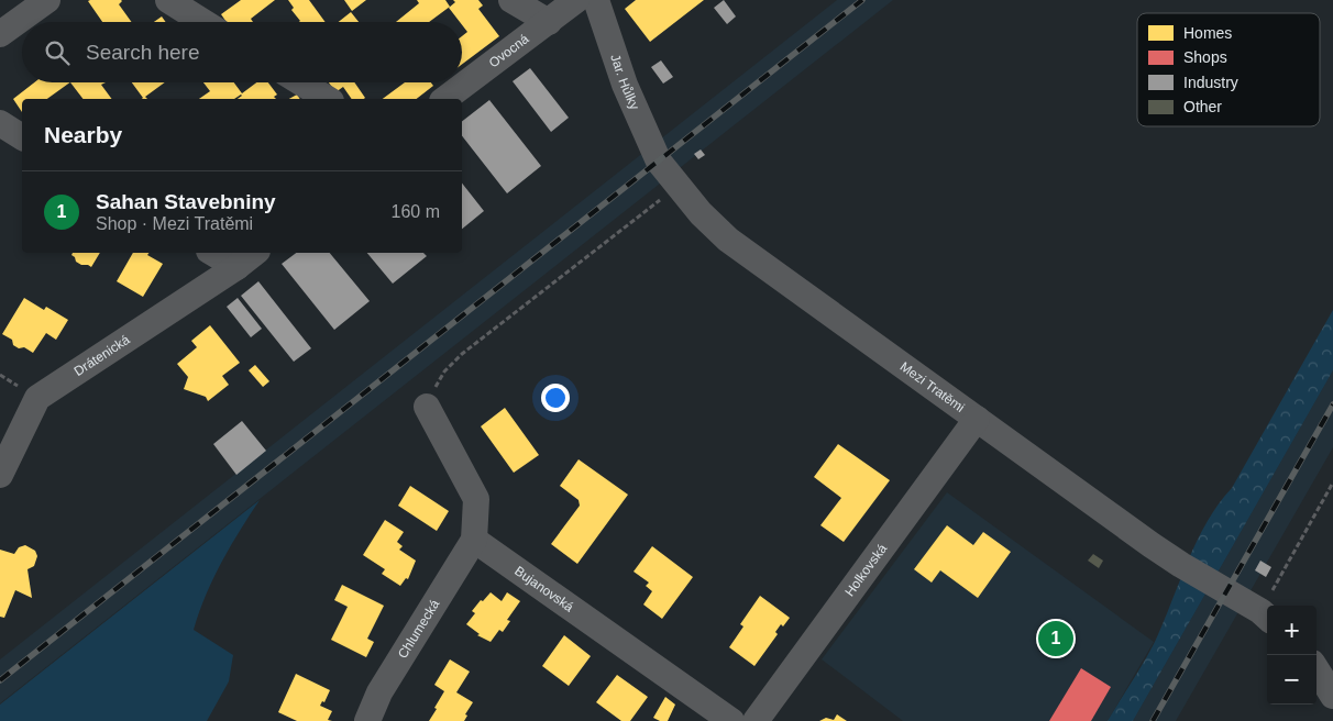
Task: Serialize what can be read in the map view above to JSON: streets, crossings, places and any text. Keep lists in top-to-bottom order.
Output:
{
  "streets": {
    "street": [
      "Ovocná",
      "Jar. Hůlky",
      "Drátenická",
      "Mezi Tratěmi",
      "Holkovská",
      "Bujanovská",
      "Chlumecká"
    ]
  },
  "crossings": [
    ["Jar. Hůlky", "Mezi Tratěmi"],
    ["Mezi Tratěmi", "Holkovská"],
    ["Bujanovská", "Chlumecká"]
  ],
  "legend": [
    "Homes",
    "Shops",
    "Industry",
    "Other"
  ],
  "page": {
    "search": "Search here",
    "heading": "Nearby",
    "list": [
      {
        "mark": "1",
        "name": "Sahan Stavebniny",
        "note": "Shop · Mezi Tratěmi",
        "value": "160 m"
      }
    ],
    "map_buttons": ["+", "−"],
    "pins": "1"
  }
}
